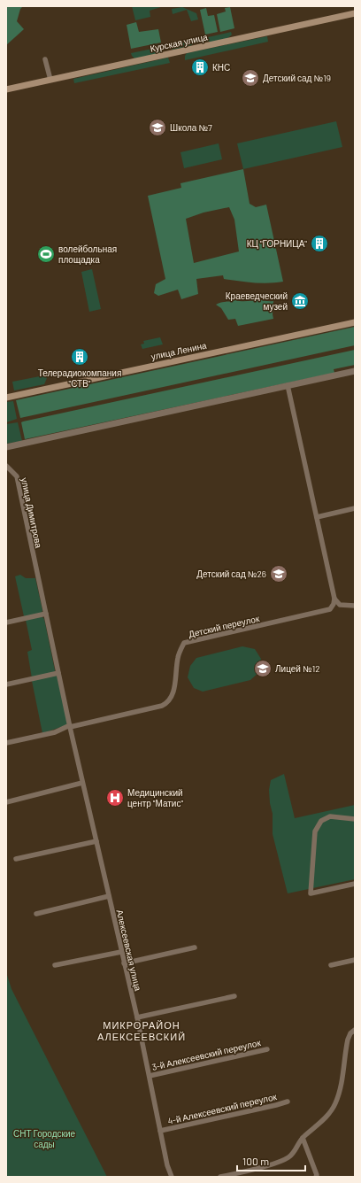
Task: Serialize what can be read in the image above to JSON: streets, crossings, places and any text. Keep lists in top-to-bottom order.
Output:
{
  "streets": {
    "main road": ["Курская улица", "улица Ленина"],
    "street": [
      "улица Димитрова",
      "Детский переулок",
      "Алексеевская улица",
      "3-й Алексеевский переулок",
      "4-й Алексеевский переулок"
    ]
  },
  "crossings": [
    ["Детский переулок", "Алексеевская улица"],
    ["Алексеевская улица", "3-й Алексеевский переулок"],
    ["Алексеевская улица", "4-й Алексеевский переулок"]
  ],
  "districts": ["МИКРОРАЙОН АЛЕКСЕЕВСКИЙ"],
  "parks": ["СНТ Городские сады"],
  "places": {
    "building": ["КНС", "КЦ \"ГОРНИЦА\"", "Телерадиокомпания \"СТВ\""],
    "school or university": [
      "Детский сад №19",
      "Школа №7",
      "Детский сад №26",
      "Лицей №12"
    ],
    "sports": ["волейбольная площадка"],
    "museum": ["Краеведческий музей"],
    "hospital": ["Медицинский центр \"Матис\""]
  },
  "scale_bar": "100 m"
}
